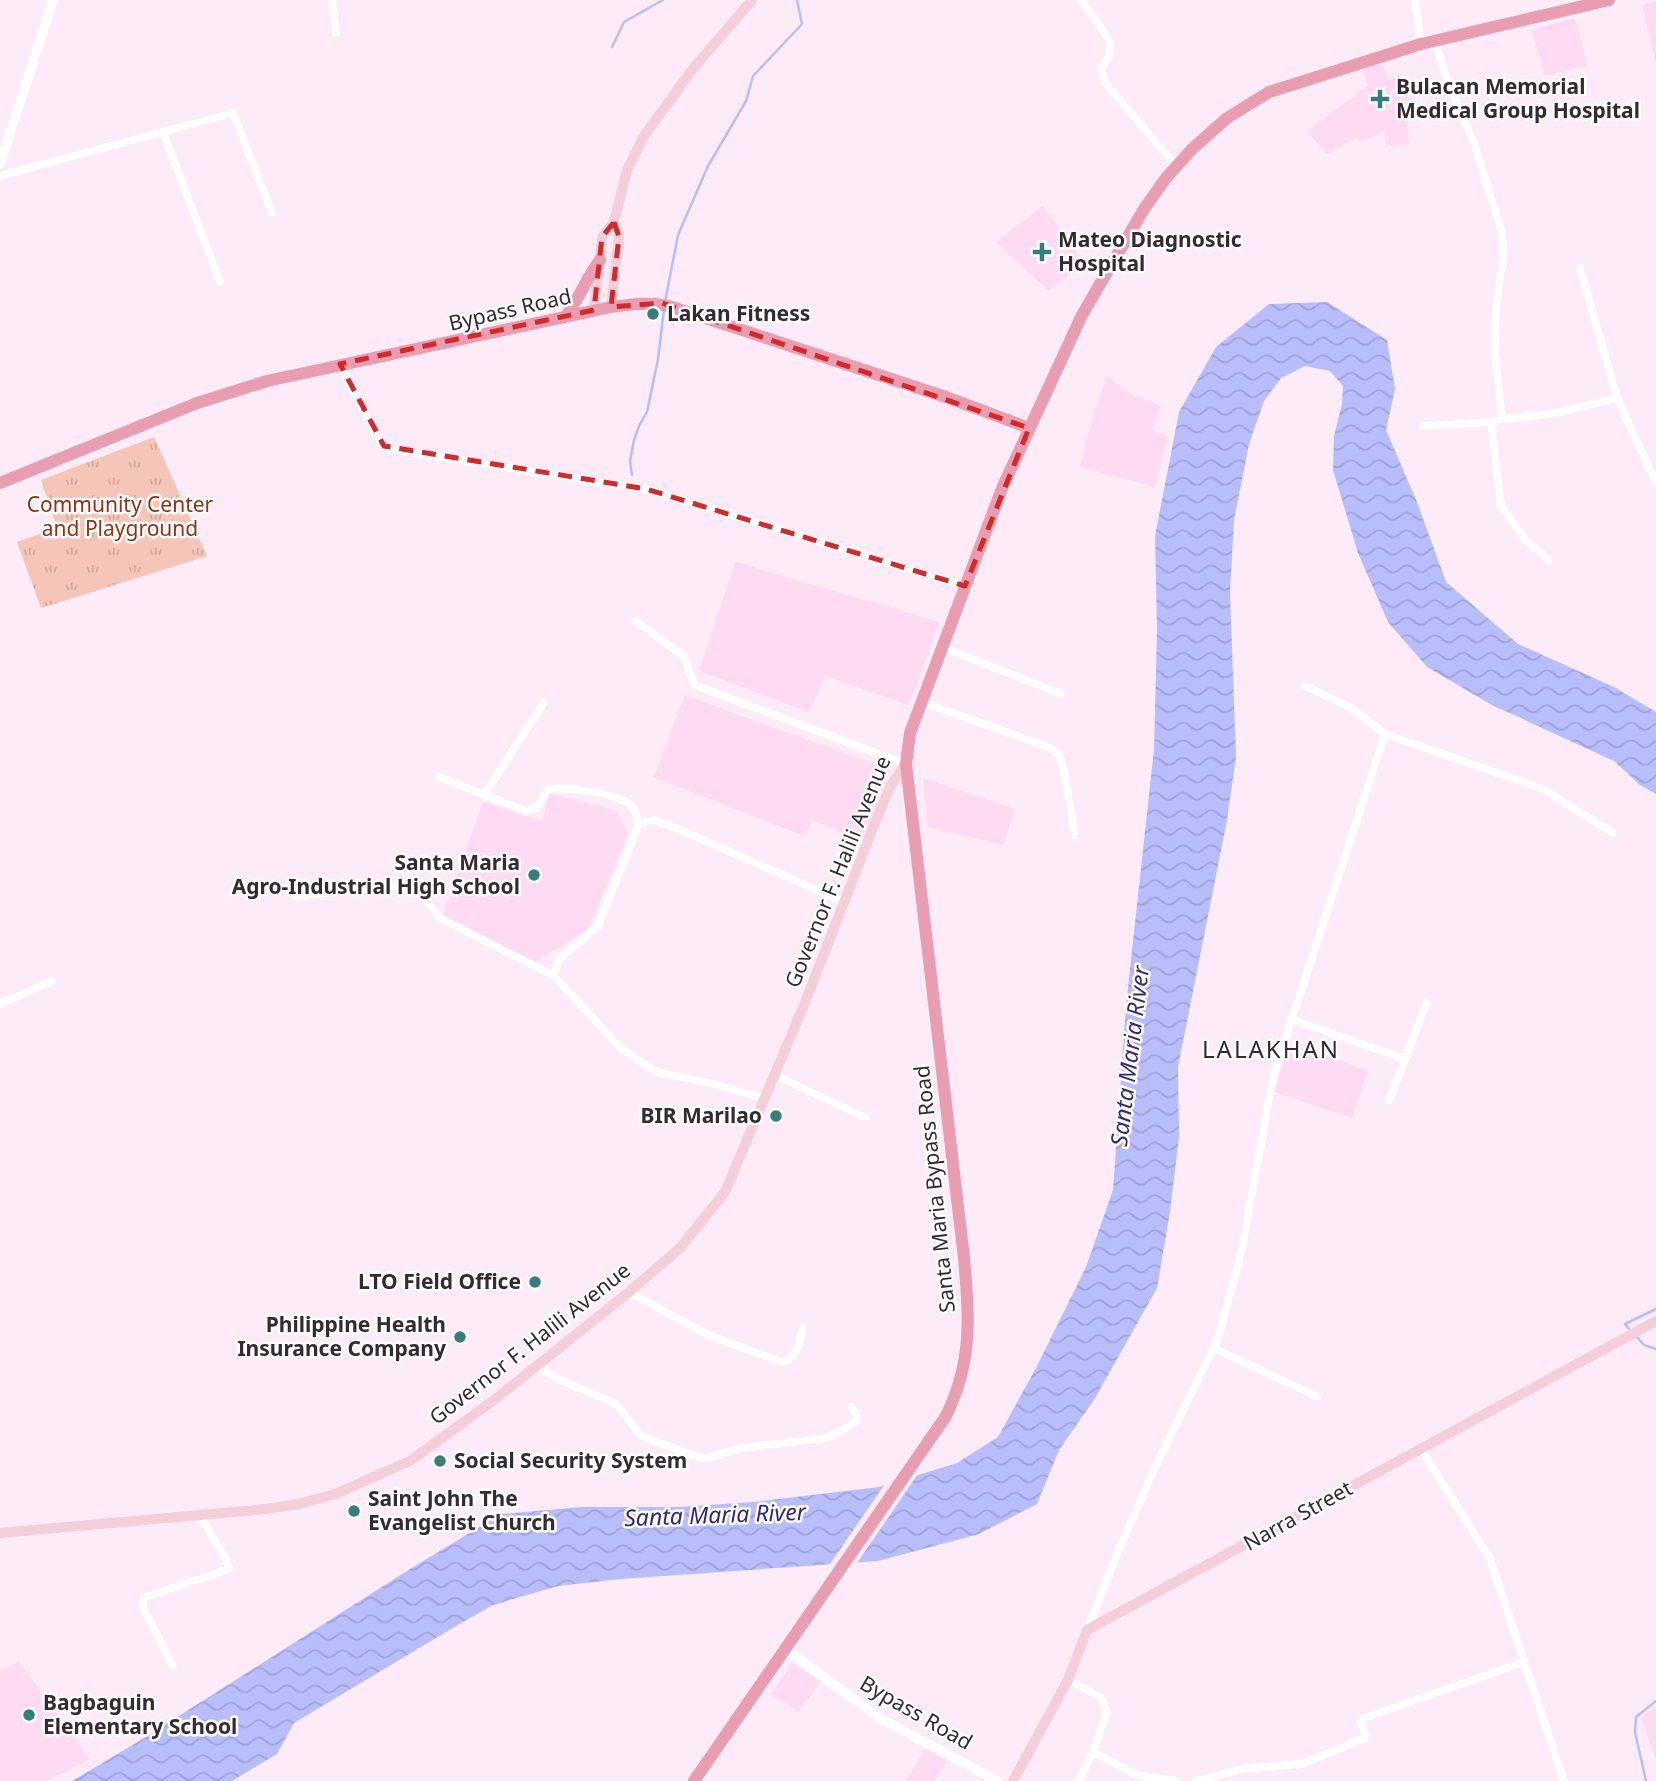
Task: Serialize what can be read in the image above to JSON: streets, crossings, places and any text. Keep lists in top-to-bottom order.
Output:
{
  "streets": {
    "main road": [
      "Bypass Road",
      "Governor F. Halili Avenue",
      "Santa Maria Bypass Road",
      "Narra Street"
    ]
  },
  "crossings": [
    ["Bypass Road", "Governor F. Halili Avenue"],
    ["Bypass Road", "Santa Maria Bypass Road"],
    ["Governor F. Halili Avenue", "Santa Maria Bypass Road"]
  ],
  "districts": ["LALAKHAN"],
  "water": ["Santa Maria River"],
  "parks": ["Community Center and Playground"],
  "places": {
    "health": ["Bulacan Memorial Medical Group Hospital", "Mateo Diagnostic Hospital"],
    "other": [
      "Lakan Fitness",
      "Santa Maria Agro-Industrial High School",
      "BIR Marilao",
      "LTO Field Office",
      "Philippine Health Insurance Company",
      "Social Security System",
      "Saint John The Evangelist Church",
      "Bagbaguin Elementary School"
    ]
  }
}
